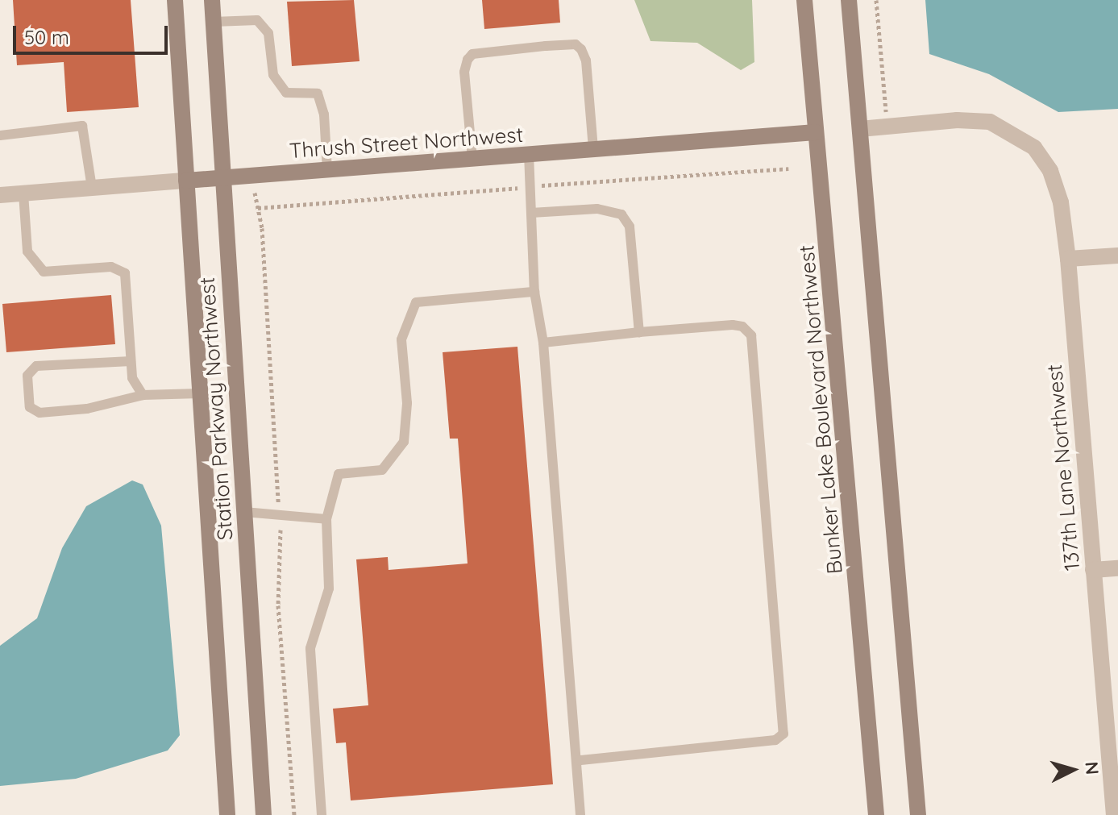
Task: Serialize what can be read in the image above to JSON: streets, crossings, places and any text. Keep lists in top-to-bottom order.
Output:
{
  "streets": {
    "street": [
      "Thrush Street Northwest",
      "Station Parkway Northwest",
      "Bunker Lake Boulevard Northwest",
      "137th Lane Northwest"
    ]
  },
  "crossings": [
    ["Thrush Street Northwest", "Station Parkway Northwest"],
    ["Thrush Street Northwest", "Bunker Lake Boulevard Northwest"]
  ],
  "scale_bar": "50 m",
  "north": "right"
}
